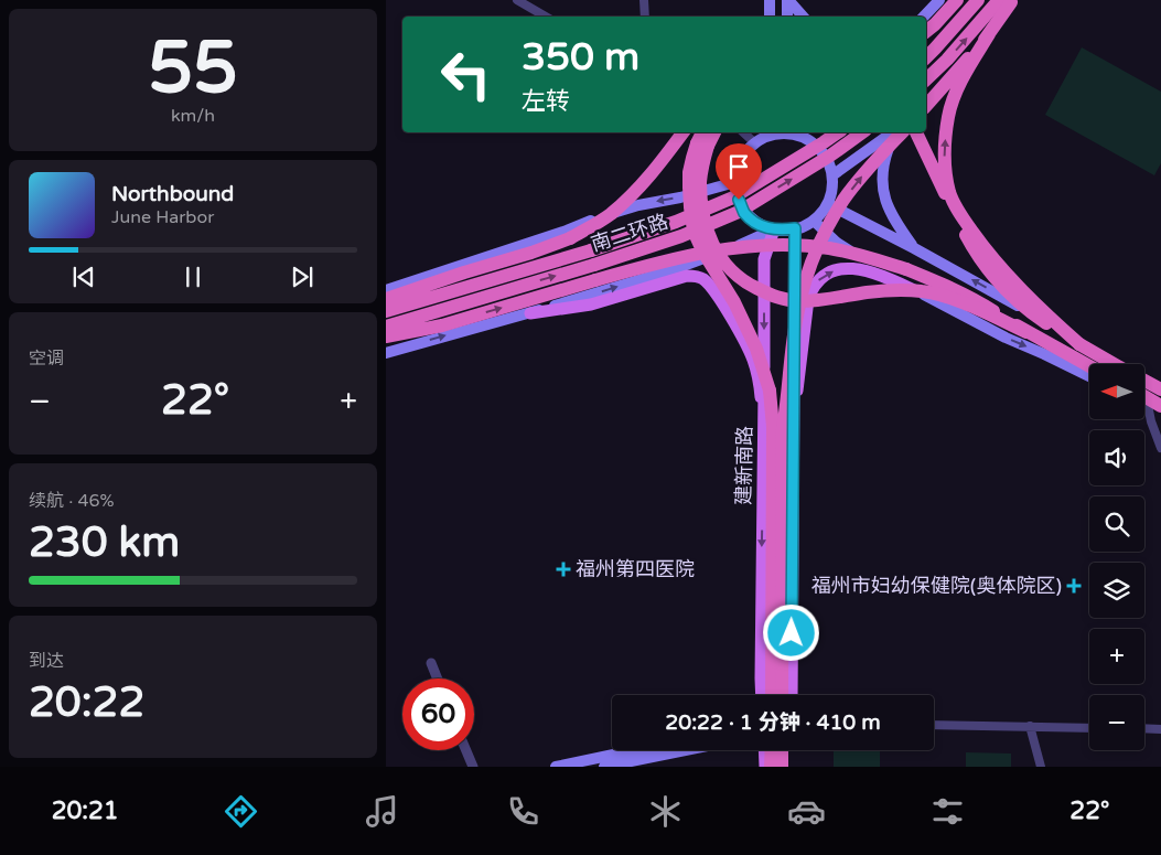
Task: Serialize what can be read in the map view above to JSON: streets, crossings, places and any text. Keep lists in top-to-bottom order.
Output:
{
  "streets": {
    "highway": ["南二环路"],
    "main road": ["建新南路"]
  },
  "places": {
    "health": ["福州第四医院", "福州市妇幼保健院(奥体院区)"]
  },
  "north": "left",
  "page": {
    "tile": [
      ["55", "km/h"],
      "空调",
      ["续航 · 46%", "230 km"],
      ["到达", "20:22"]
    ],
    "turn": ["350 m", "左转"],
    "song": ["Northbound", "June Harbor"],
    "map_buttons": ["+", "−"],
    "heat": ["−", "22°", "+"],
    "limit": "60",
    "trip": "20:22 · 1 分钟 · 410 m",
    "tabs": ["20:21", "22°"]
  }
}
